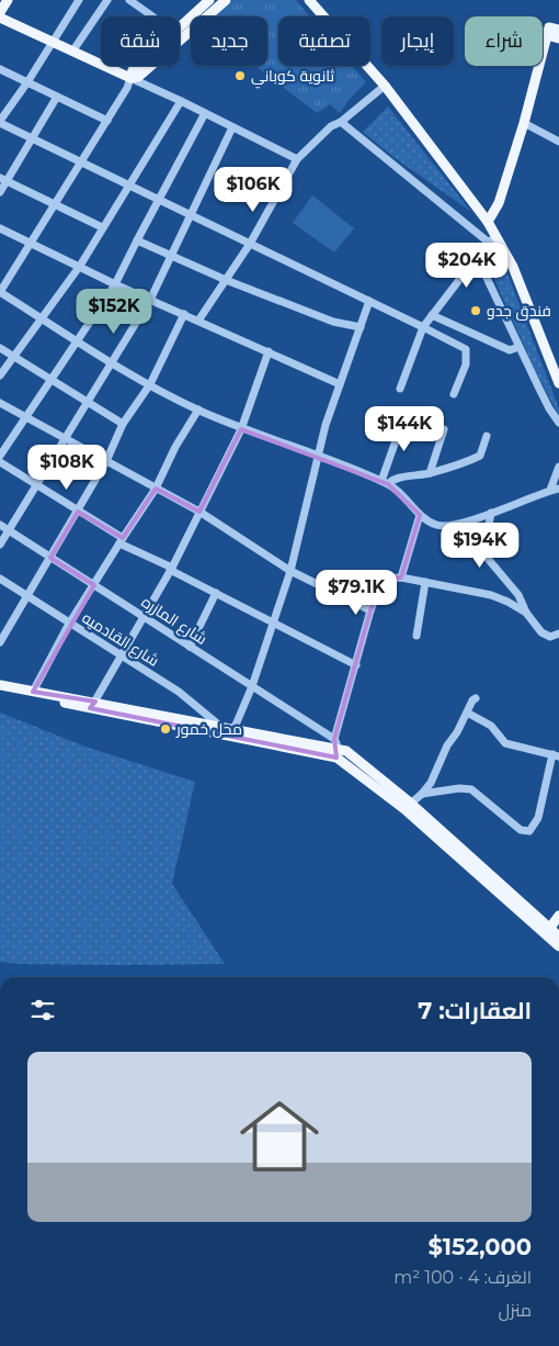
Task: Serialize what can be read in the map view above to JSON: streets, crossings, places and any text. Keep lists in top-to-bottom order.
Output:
{
  "streets": {
    "street": ["شارع المازره", "شارع القادميه"]
  },
  "places": ["ثانوية كوباني", "فندق جدو", "محل خمور"],
  "page": {
    "chip": [
      "شراء",
      "إيجار",
      "تصفية",
      "جديد",
      "شقة"
    ],
    "price": [
      "$106K",
      "$204K",
      "$152K",
      "$144K",
      "$108K",
      "$194K",
      "$79.1K"
    ],
    "heading": "العقارات: 7",
    "list": [
      {
        "name": "$152,000",
        "note": "الغرف: 4 · 100 m² · منزل"
      }
    ]
  }
}
